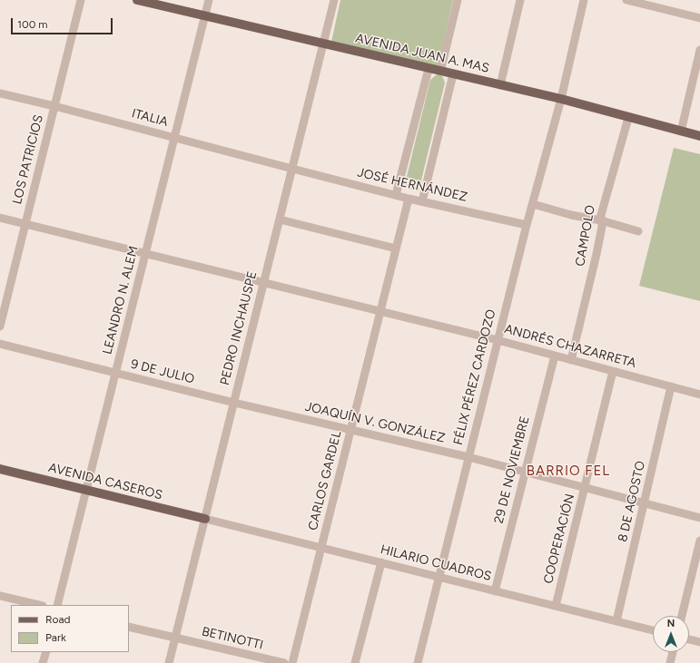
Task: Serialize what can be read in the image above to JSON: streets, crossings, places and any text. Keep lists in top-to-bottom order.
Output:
{
  "streets": {
    "main road": ["AVENIDA JUAN A. MAS", "AVENIDA CASEROS"],
    "street": [
      "ITALIA",
      "LOS PATRICIOS",
      "JOSÉ HERNÁNDEZ",
      "CAMPOLO",
      "LEANDRO N. ALEM",
      "PEDRO INCHAUSPE",
      "ANDRÉS CHAZARRETA",
      "9 DE JULIO",
      "FÉLIX PÉREZ CARDOZO",
      "JOAQUÍN V. GONZÁLEZ",
      "29 DE NOVIEMBRE",
      "CARLOS GARDEL",
      "8 DE AGOSTO",
      "COOPERACIÓN",
      "HILARIO CUADROS",
      "BETINOTTI"
    ]
  },
  "crossings": [
    ["AVENIDA JUAN A. MAS", "CAMPOLO"],
    ["AVENIDA JUAN A. MAS", "LEANDRO N. ALEM"],
    ["AVENIDA JUAN A. MAS", "PEDRO INCHAUSPE"],
    ["AVENIDA JUAN A. MAS", "FÉLIX PÉREZ CARDOZO"],
    ["ITALIA", "LOS PATRICIOS"],
    ["ITALIA", "JOSÉ HERNÁNDEZ"],
    ["ITALIA", "LEANDRO N. ALEM"],
    ["ITALIA", "PEDRO INCHAUSPE"],
    ["LOS PATRICIOS", "ANDRÉS CHAZARRETA"],
    ["JOSÉ HERNÁNDEZ", "PEDRO INCHAUSPE"],
    ["JOSÉ HERNÁNDEZ", "FÉLIX PÉREZ CARDOZO"],
    ["JOSÉ HERNÁNDEZ", "CARLOS GARDEL"],
    ["CAMPOLO", "ANDRÉS CHAZARRETA"],
    ["LEANDRO N. ALEM", "ANDRÉS CHAZARRETA"],
    ["LEANDRO N. ALEM", "9 DE JULIO"],
    ["LEANDRO N. ALEM", "AVENIDA CASEROS"],
    ["PEDRO INCHAUSPE", "ANDRÉS CHAZARRETA"],
    ["PEDRO INCHAUSPE", "9 DE JULIO"],
    ["PEDRO INCHAUSPE", "JOAQUÍN V. GONZÁLEZ"],
    ["PEDRO INCHAUSPE", "AVENIDA CASEROS"],
    ["PEDRO INCHAUSPE", "HILARIO CUADROS"],
    ["PEDRO INCHAUSPE", "BETINOTTI"],
    ["ANDRÉS CHAZARRETA", "FÉLIX PÉREZ CARDOZO"],
    ["ANDRÉS CHAZARRETA", "29 DE NOVIEMBRE"],
    ["ANDRÉS CHAZARRETA", "CARLOS GARDEL"],
    ["ANDRÉS CHAZARRETA", "8 DE AGOSTO"],
    ["ANDRÉS CHAZARRETA", "COOPERACIÓN"],
    ["9 DE JULIO", "JOAQUÍN V. GONZÁLEZ"],
    ["FÉLIX PÉREZ CARDOZO", "JOAQUÍN V. GONZÁLEZ"],
    ["FÉLIX PÉREZ CARDOZO", "HILARIO CUADROS"],
    ["JOAQUÍN V. GONZÁLEZ", "29 DE NOVIEMBRE"],
    ["JOAQUÍN V. GONZÁLEZ", "CARLOS GARDEL"],
    ["JOAQUÍN V. GONZÁLEZ", "8 DE AGOSTO"],
    ["JOAQUÍN V. GONZÁLEZ", "COOPERACIÓN"],
    ["29 DE NOVIEMBRE", "HILARIO CUADROS"],
    ["CARLOS GARDEL", "HILARIO CUADROS"],
    ["AVENIDA CASEROS", "HILARIO CUADROS"],
    ["8 DE AGOSTO", "HILARIO CUADROS"],
    ["COOPERACIÓN", "HILARIO CUADROS"]
  ],
  "districts": ["BARRIO FEL"],
  "legend": ["Road", "Park"],
  "scale_bar": "100 m",
  "north": "top"
}
